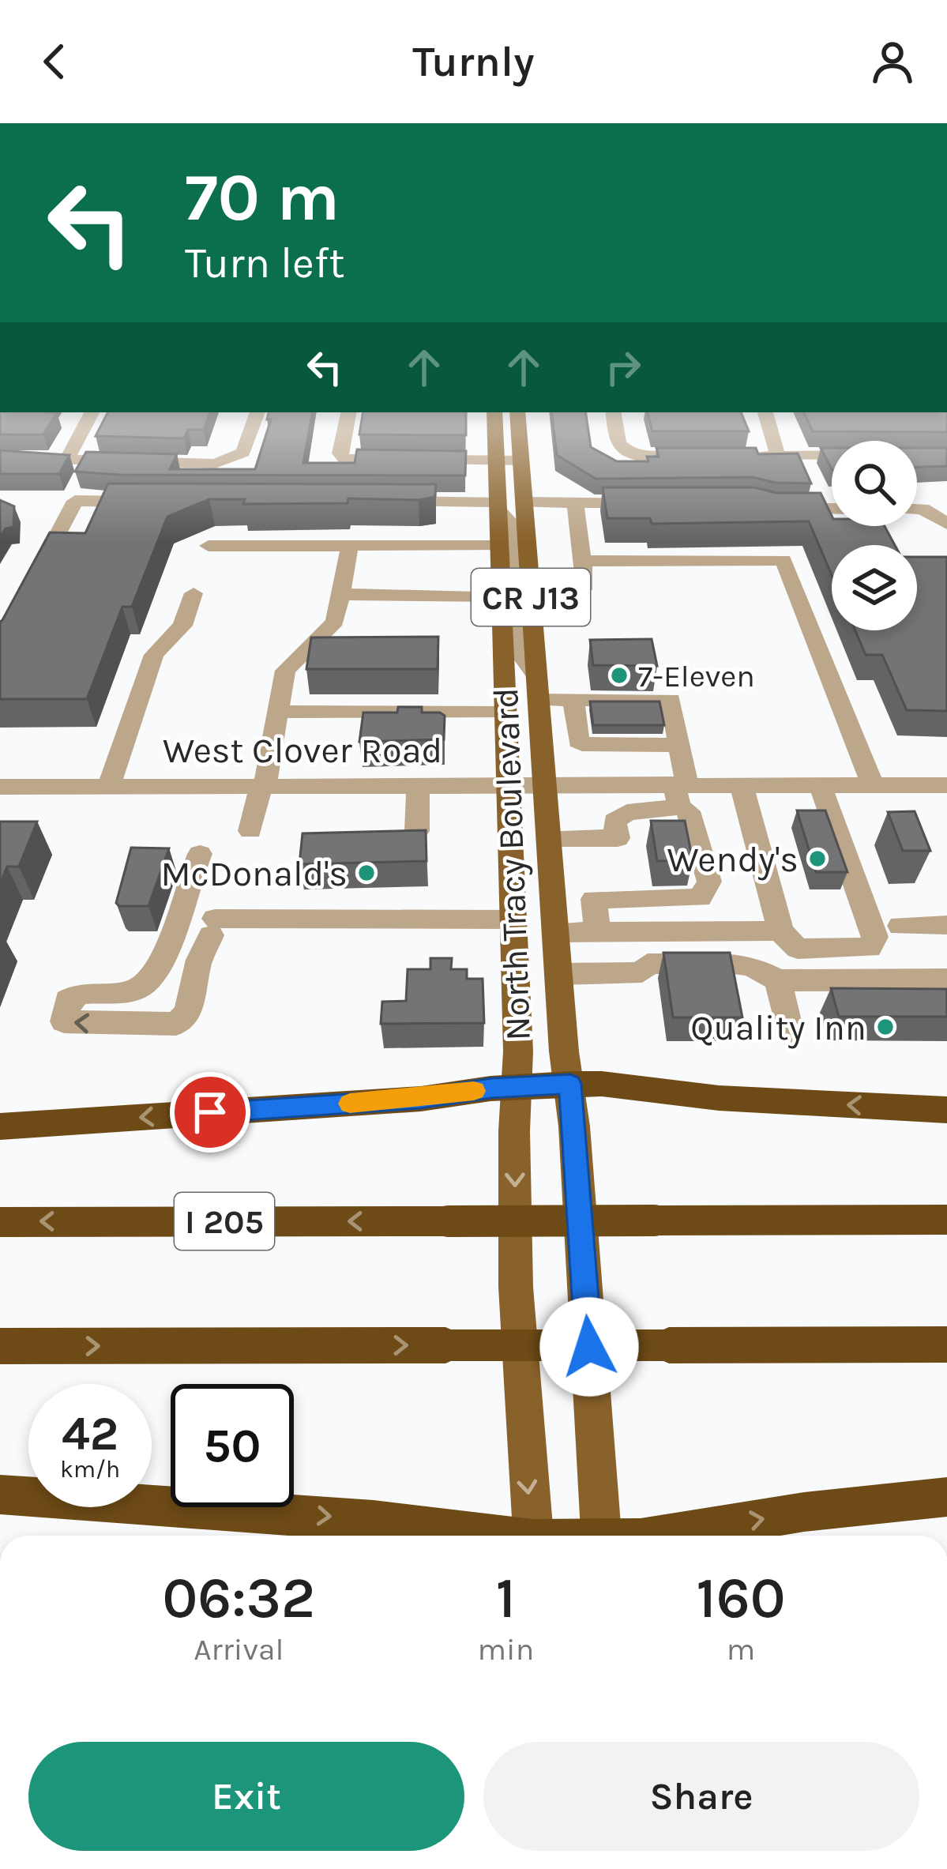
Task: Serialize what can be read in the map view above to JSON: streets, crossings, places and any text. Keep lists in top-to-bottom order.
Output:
{
  "streets": {
    "highway": ["I 205"],
    "main road": ["CR J13", "North Tracy Boulevard"],
    "street": ["West Clover Road"]
  },
  "crossings": [
    ["CR J13", "North Tracy Boulevard"],
    ["West Clover Road", "North Tracy Boulevard"]
  ],
  "places": [
    "7-Eleven",
    "Wendy's",
    "McDonald's",
    "Quality Inn"
  ],
  "page": {
    "header": "Turnly",
    "turn": ["70 m", "Turn left"],
    "speed": "42 km/h",
    "limit": "50",
    "eta": [
      "06:32",
      "Arrival",
      "1",
      "min",
      "160",
      "m"
    ],
    "buttons": ["Exit", "Share"]
  }
}
